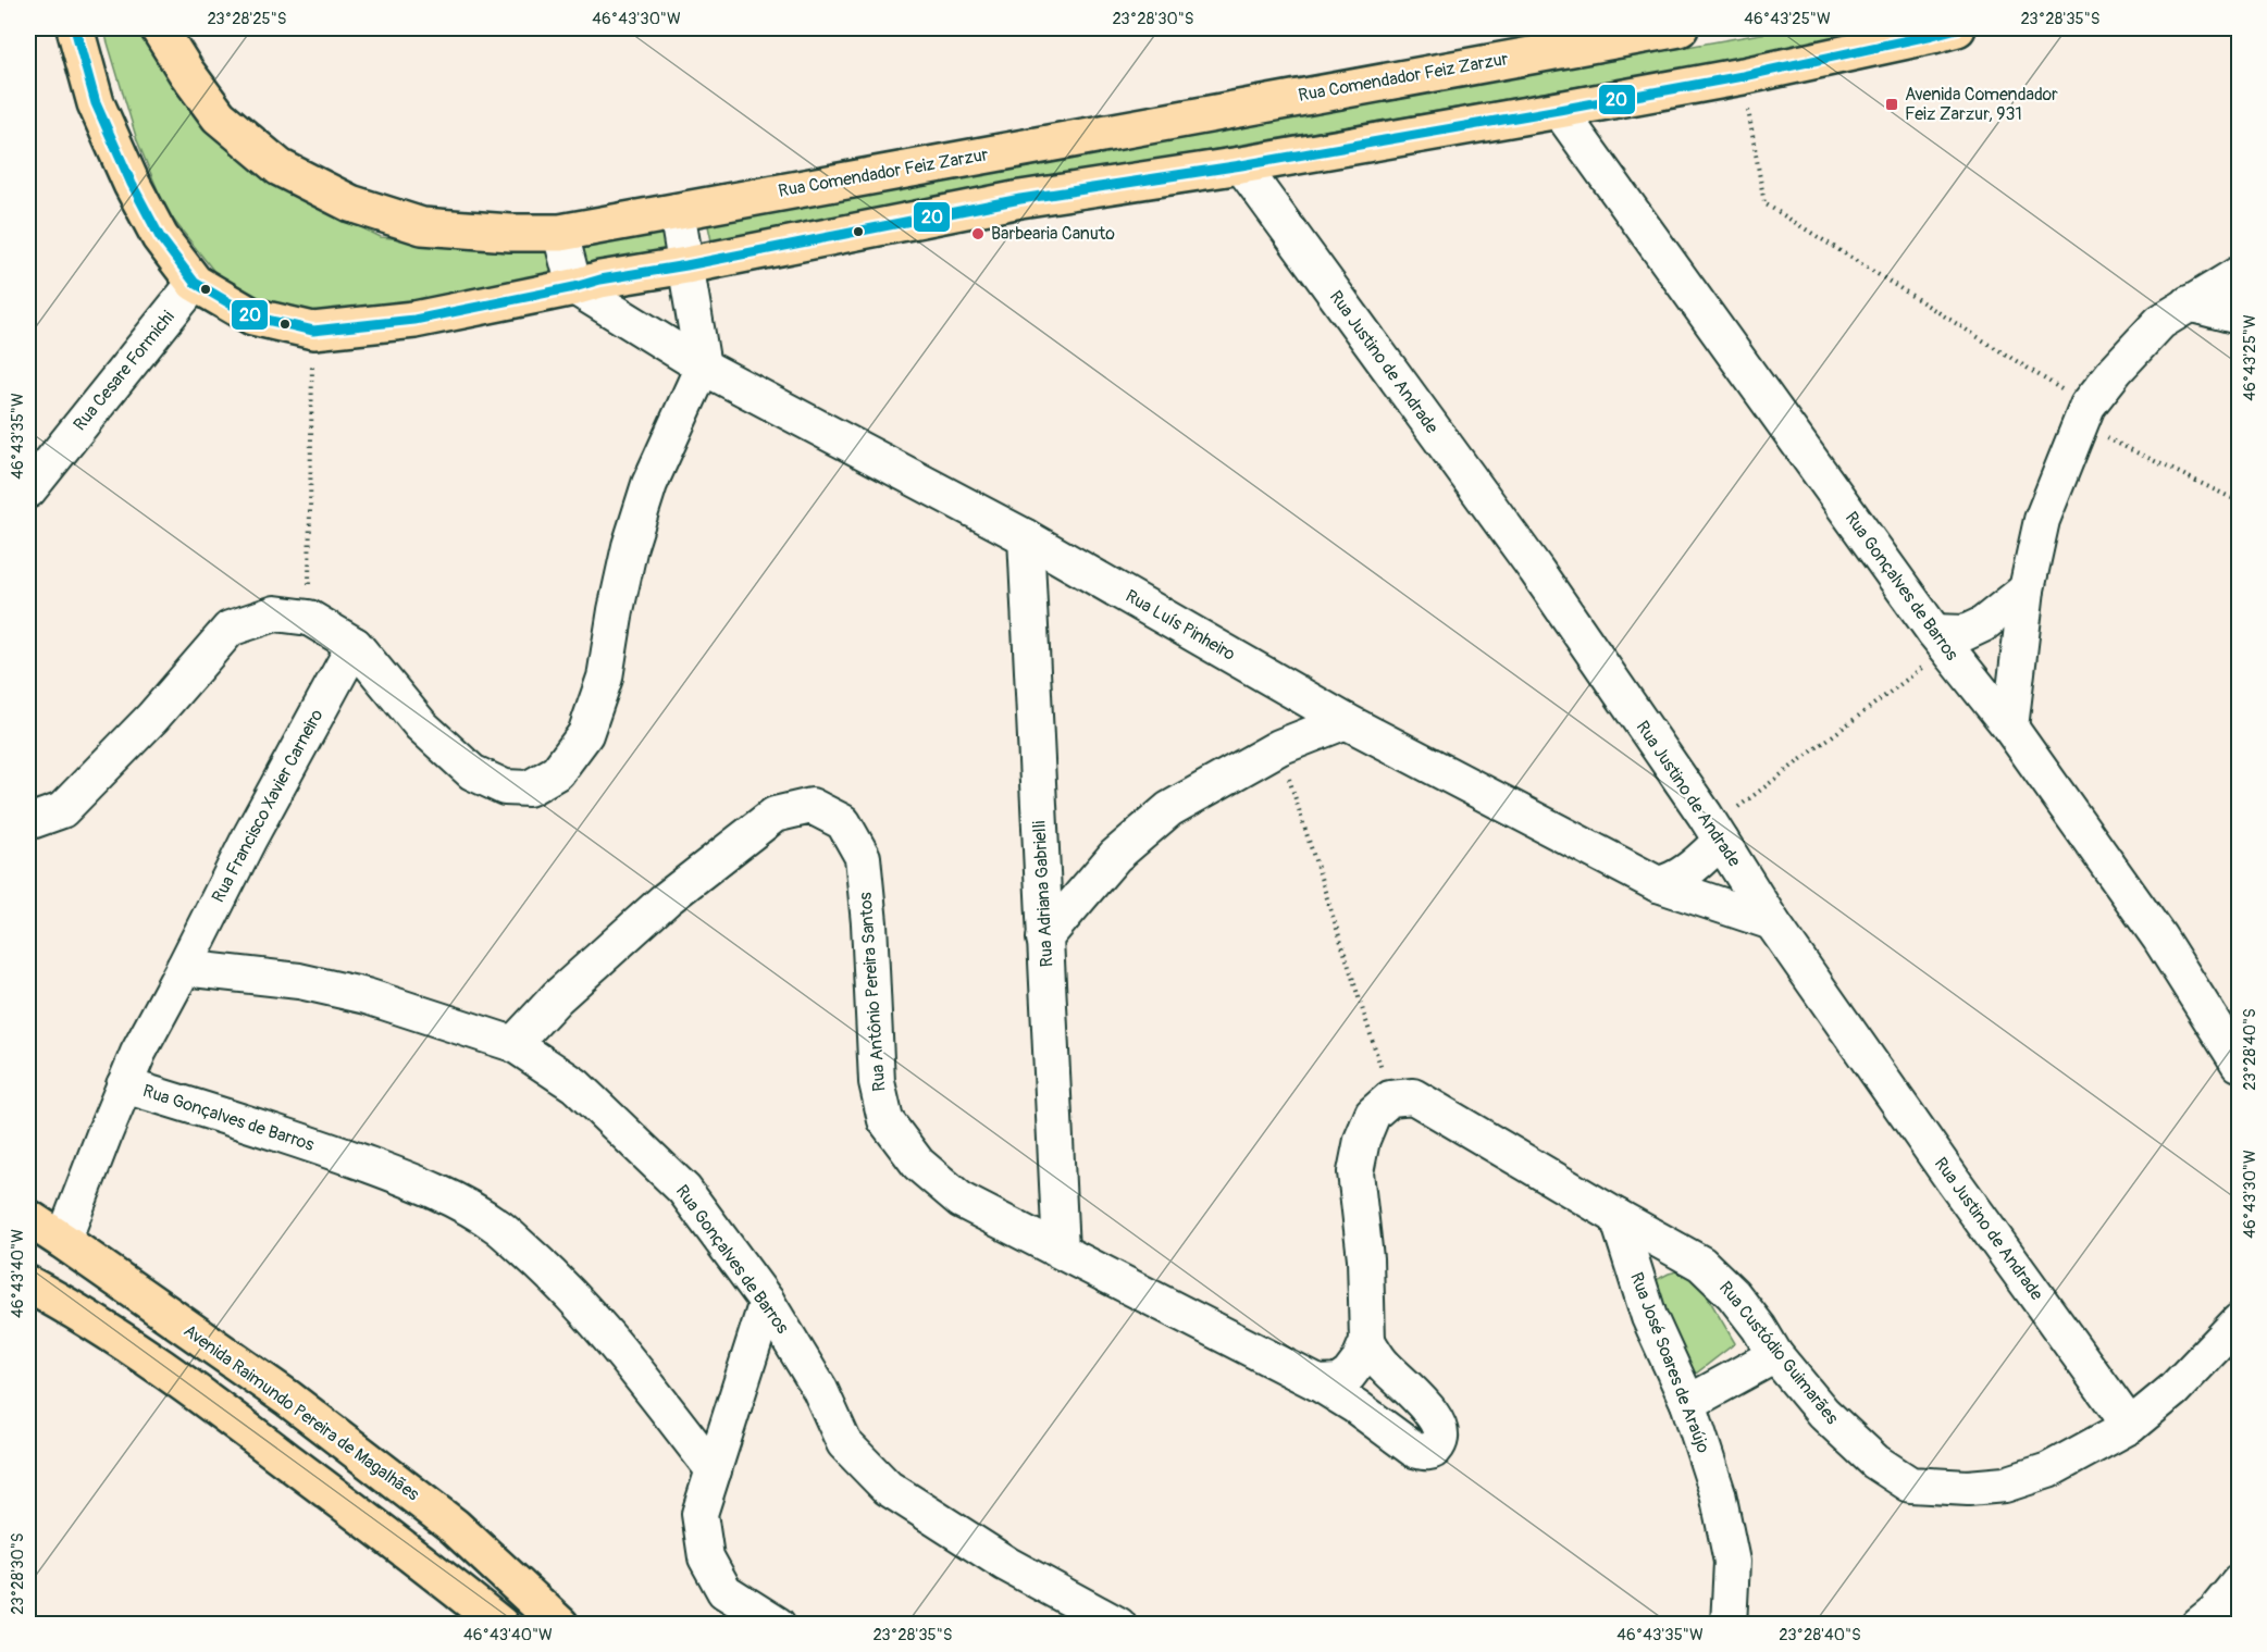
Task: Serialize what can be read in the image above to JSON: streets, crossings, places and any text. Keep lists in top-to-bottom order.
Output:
{
  "streets": {
    "main road": ["Rua Comendador Feiz Zarzur", "Avenida Raimundo Pereira de Magalhães"],
    "street": [
      "Rua Justino de Andrade",
      "Rua Cesare Formichi",
      "Rua Gonçalves de Barros",
      "Rua Luís Pinheiro",
      "Rua Francisco Xavier Carneiro",
      "Rua Adriana Gabrielli",
      "Rua Antônio Pereira Santos",
      "Rua Custódio Guimarães",
      "Rua José Soares de Araújo"
    ]
  },
  "crossings": [
    ["Rua Justino de Andrade", "Rua Luís Pinheiro"],
    ["Rua Justino de Andrade", "Rua Custódio Guimarães"],
    ["Rua Gonçalves de Barros", "Rua Francisco Xavier Carneiro"],
    ["Rua Gonçalves de Barros", "Rua Antônio Pereira Santos"],
    ["Rua Gonçalves de Barros", "Avenida Raimundo Pereira de Magalhães"],
    ["Rua Luís Pinheiro", "Rua Adriana Gabrielli"],
    ["Rua Adriana Gabrielli", "Rua Antônio Pereira Santos"],
    ["Rua Custódio Guimarães", "Rua José Soares de Araújo"]
  ],
  "places": {
    "transit": ["Avenida Comendador Feiz Zarzur, 931"],
    "other": ["Barbearia Canuto"]
  },
  "lines": ["transit line 20"],
  "coordinates": [
    "23°28'25\"S",
    "46°43'30\"W",
    "23°28'30\"S",
    "46°43'25\"W",
    "23°28'35\"S",
    "46°43'35\"W",
    "23°28'40\"S",
    "46°43'40\"W"
  ]
}
